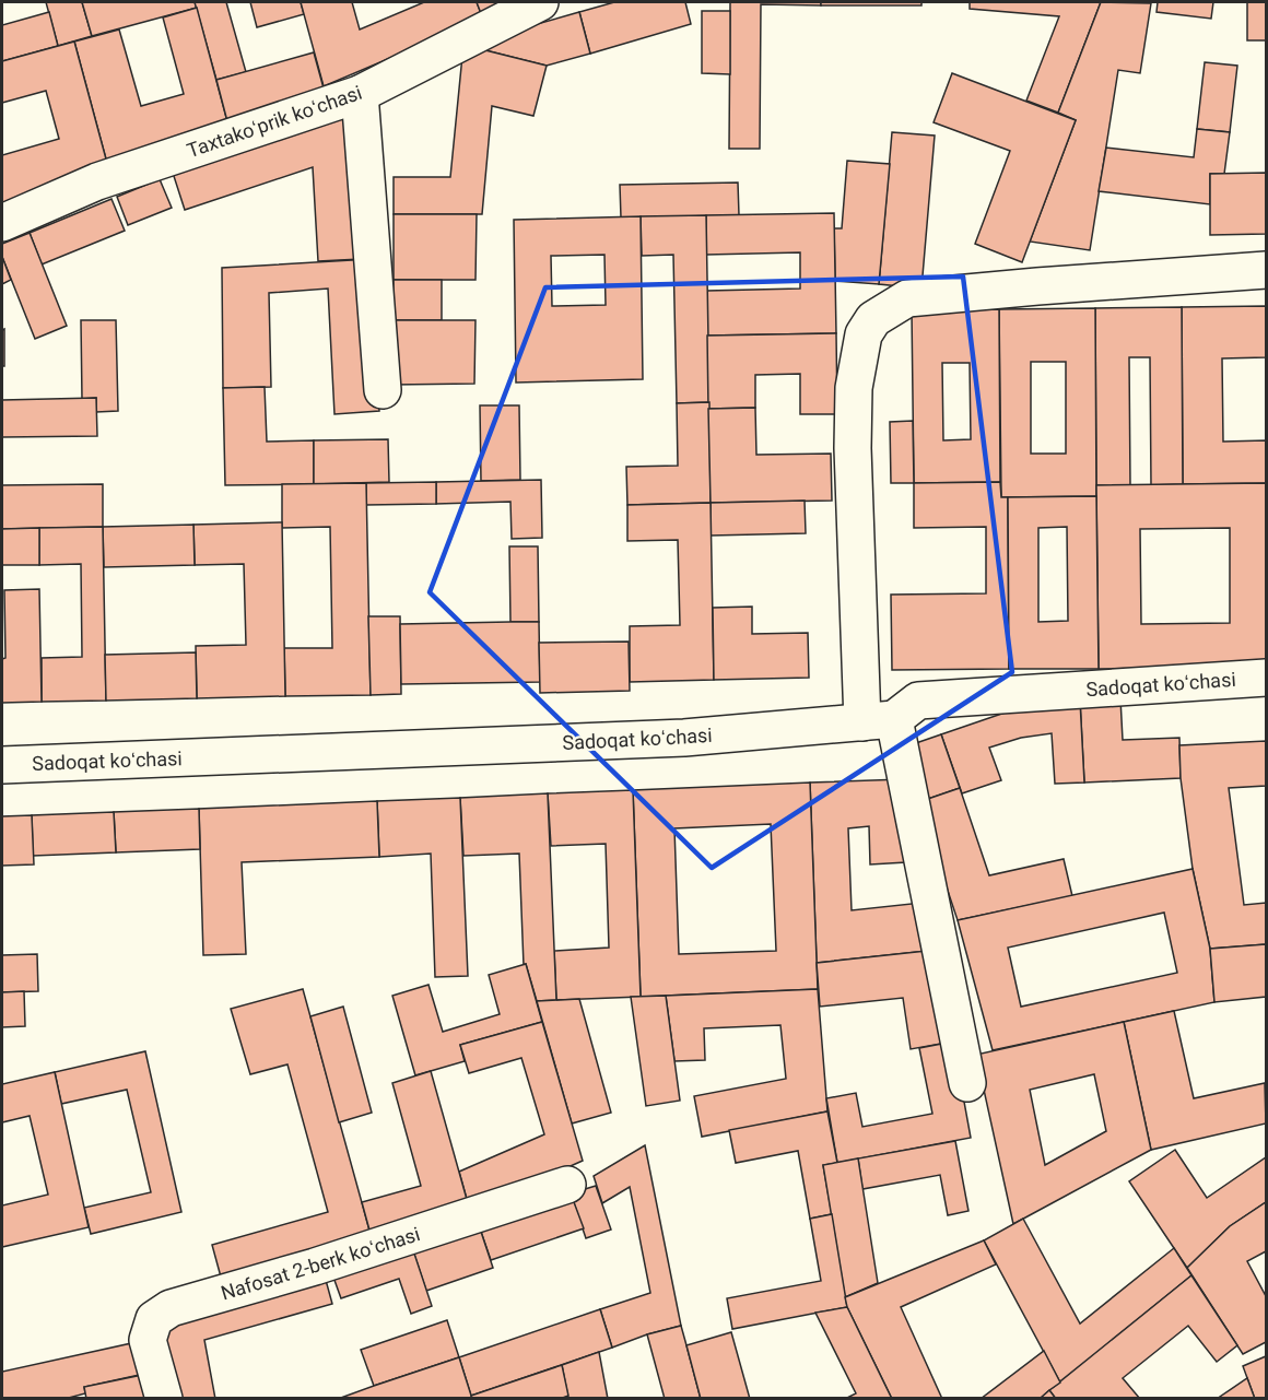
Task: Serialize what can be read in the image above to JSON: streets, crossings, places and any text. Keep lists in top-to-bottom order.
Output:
{
  "streets": {
    "street": ["Taxtakoʻprik koʻchasi", "Sadoqat koʻchasi", "Nafosat 2-berk koʻchasi"]
  }
}
